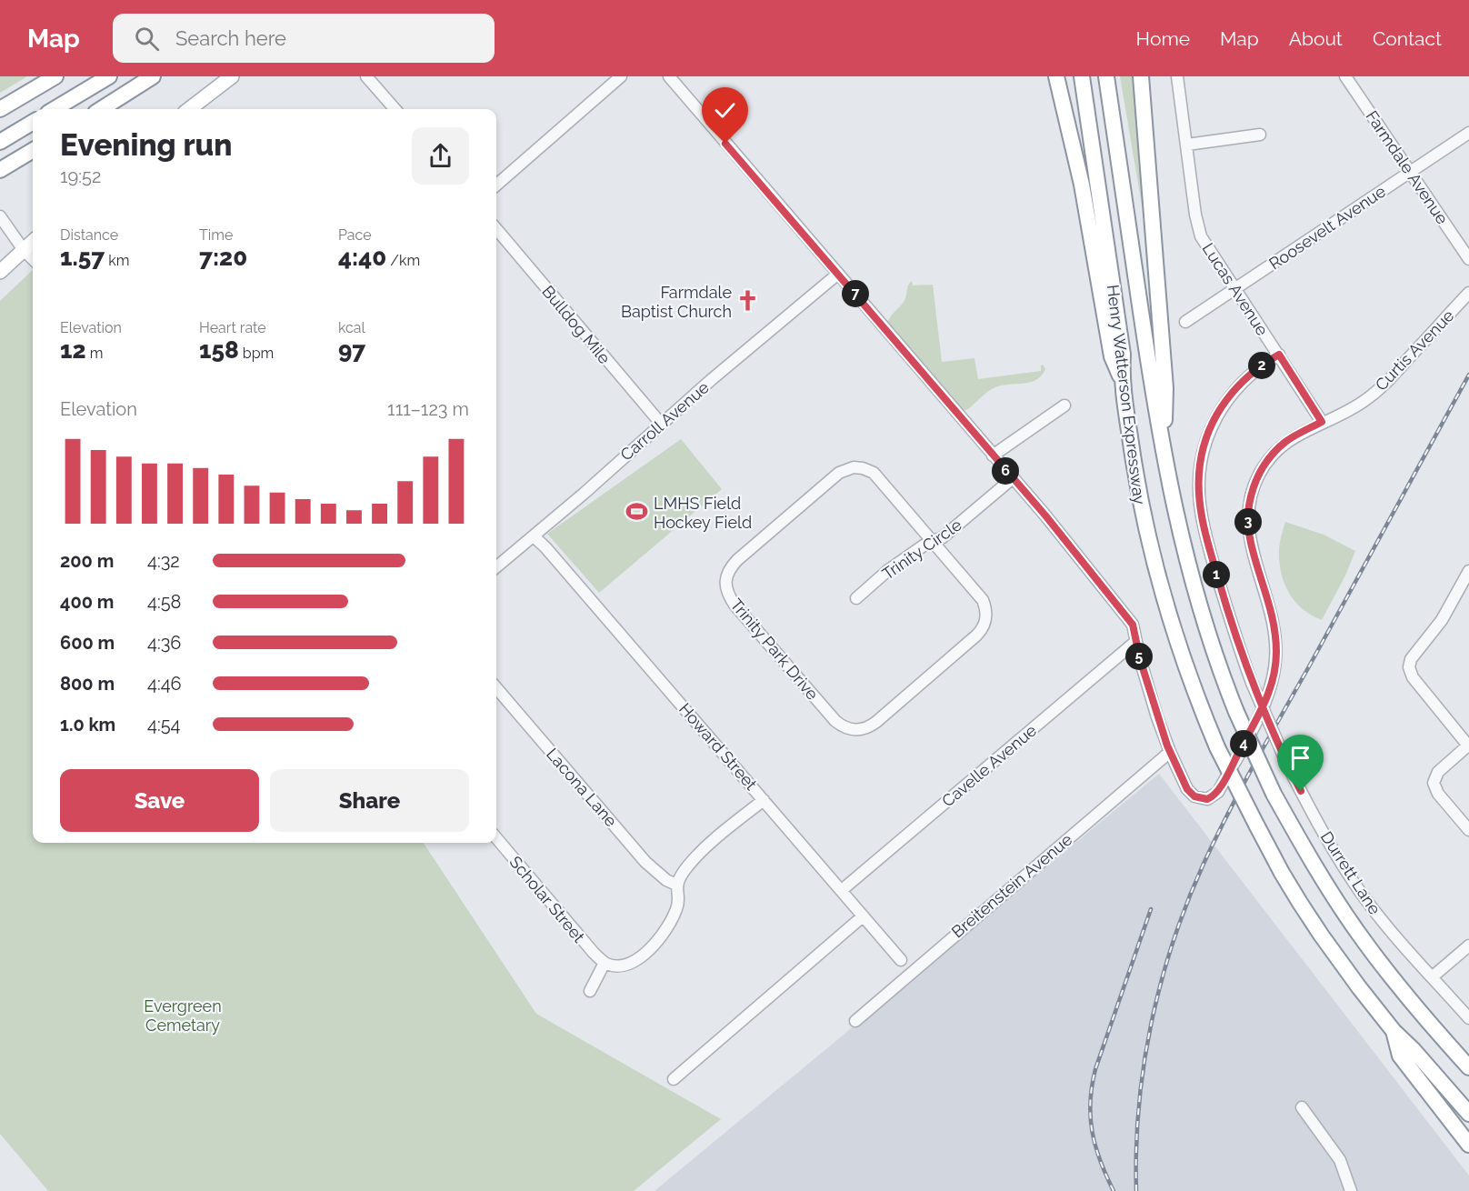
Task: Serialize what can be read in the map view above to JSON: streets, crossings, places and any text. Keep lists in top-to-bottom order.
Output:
{
  "streets": {
    "highway": ["Henry Watterson Expressway"],
    "street": [
      "Farmdale Avenue",
      "Roosevelt Avenue",
      "Lucas Avenue",
      "Bulldog Mile",
      "Curtis Avenue",
      "Carroll Avenue",
      "Trinity Circle",
      "Trinity Park Drive",
      "Howard Street",
      "Cavelle Avenue",
      "Lacona Lane",
      "Durrett Lane",
      "Breitenstein Avenue",
      "Scholar Street"
    ]
  },
  "crossings": [
    ["Farmdale Avenue", "Roosevelt Avenue"],
    ["Roosevelt Avenue", "Lucas Avenue"],
    ["Lucas Avenue", "Curtis Avenue"],
    ["Lucas Avenue", "Durrett Lane"],
    ["Bulldog Mile", "Carroll Avenue"],
    ["Curtis Avenue", "Breitenstein Avenue"],
    ["Carroll Avenue", "Howard Street"],
    ["Trinity Circle", "Trinity Park Drive"],
    ["Howard Street", "Cavelle Avenue"]
  ],
  "parks": ["Evergreen Cemetary"],
  "places": {
    "church": ["Farmdale Baptist Church"],
    "sports": ["LMHS Field Hockey Field"]
  },
  "page": {
    "header": "Map",
    "search": "Search here",
    "nav": [
      "Home",
      "Map",
      "About",
      "Contact"
    ],
    "heading": ["Evening run", "19:52"],
    "stats": [
      ["Distance", "1.57 km"],
      ["Time", "7:20"],
      ["Pace", "4:40 /km"],
      ["Elevation", "12 m"],
      ["Heart rate", "158 bpm"],
      ["kcal", "97"]
    ],
    "pins": [
      "7",
      "2",
      "6",
      "3",
      "1",
      "5",
      "4"
    ],
    "chart": ["Elevation", "111–123 m"],
    "list": [
      {
        "name": "200 m",
        "note": "4:32"
      },
      {
        "name": "400 m",
        "note": "4:58"
      },
      {
        "name": "600 m",
        "note": "4:36"
      },
      {
        "name": "800 m",
        "note": "4:46"
      },
      {
        "name": "1.0 km",
        "note": "4:54"
      }
    ],
    "buttons": ["Save", "Share"]
  }
}
